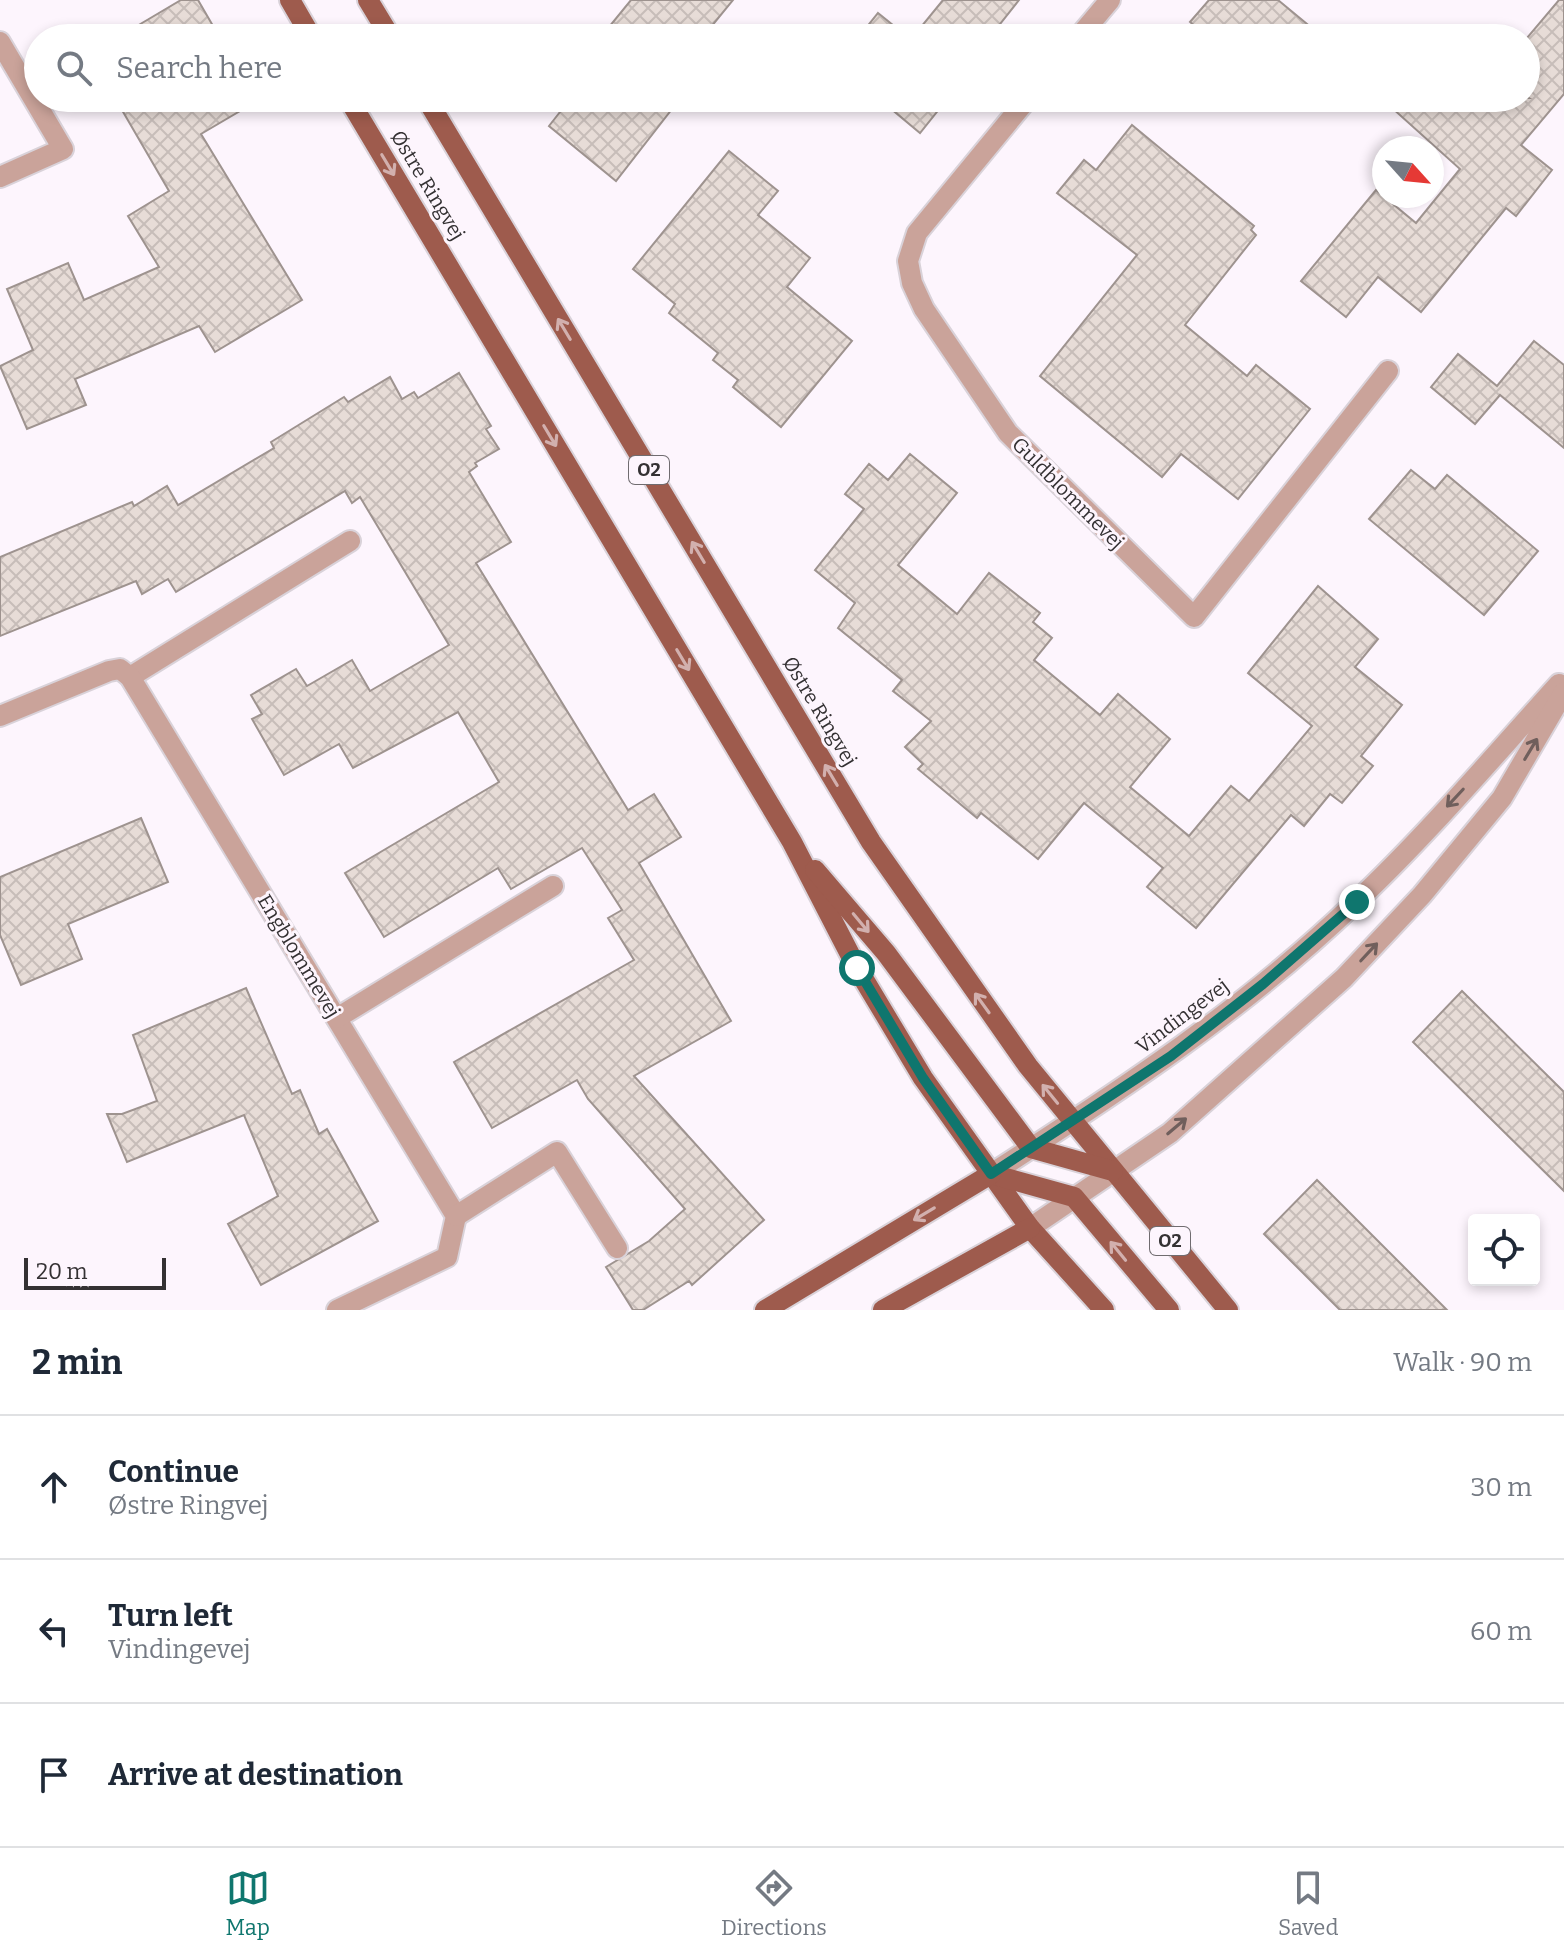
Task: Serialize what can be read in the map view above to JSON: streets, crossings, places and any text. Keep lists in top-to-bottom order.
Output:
{
  "streets": {
    "main road": ["Østre Ringvej", "O2", "Vindingevej"],
    "street": ["Guldblommevej", "Engblommevej"]
  },
  "crossings": [
    ["Østre Ringvej", "Vindingevej"]
  ],
  "scale_bar": "20 m",
  "north": "bottom right",
  "page": {
    "search": "Search here",
    "scale": "20 m",
    "heading": ["2 min", "Walk · 90 m"],
    "list": [
      ["Continue", "Østre Ringvej", "30 m"],
      ["Turn left", "Vindingevej", "60 m"],
      "Arrive at destination"
    ],
    "nav": ["Map", "Directions", "Saved"]
  }
}
